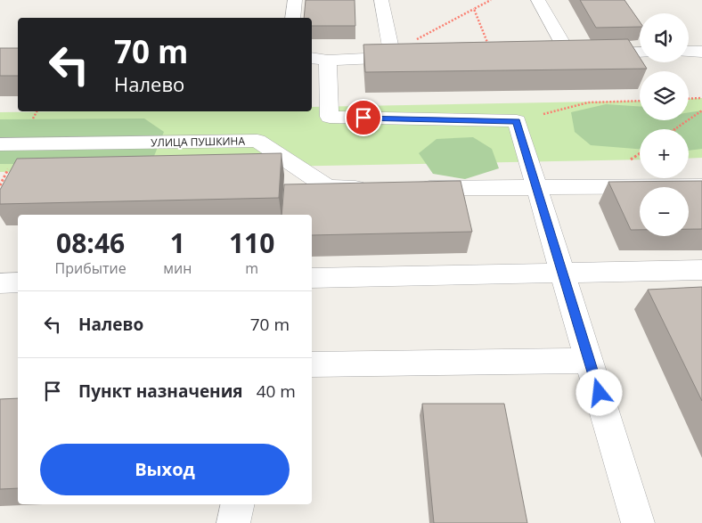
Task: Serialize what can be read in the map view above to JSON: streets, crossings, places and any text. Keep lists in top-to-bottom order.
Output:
{
  "streets": {
    "street": ["УЛИЦА ПУШКИНА"]
  },
  "page": {
    "map_buttons": ["+", "−"],
    "turn": ["70 m", "Налево"],
    "eta": [
      "08:46",
      "Прибытие",
      "1",
      "мин",
      "110",
      "m"
    ],
    "list": [
      {
        "name": "Налево",
        "value": "70 m"
      },
      {
        "name": "Пункт назначения",
        "value": "40 m"
      }
    ],
    "buttons": "Выход"
  }
}
